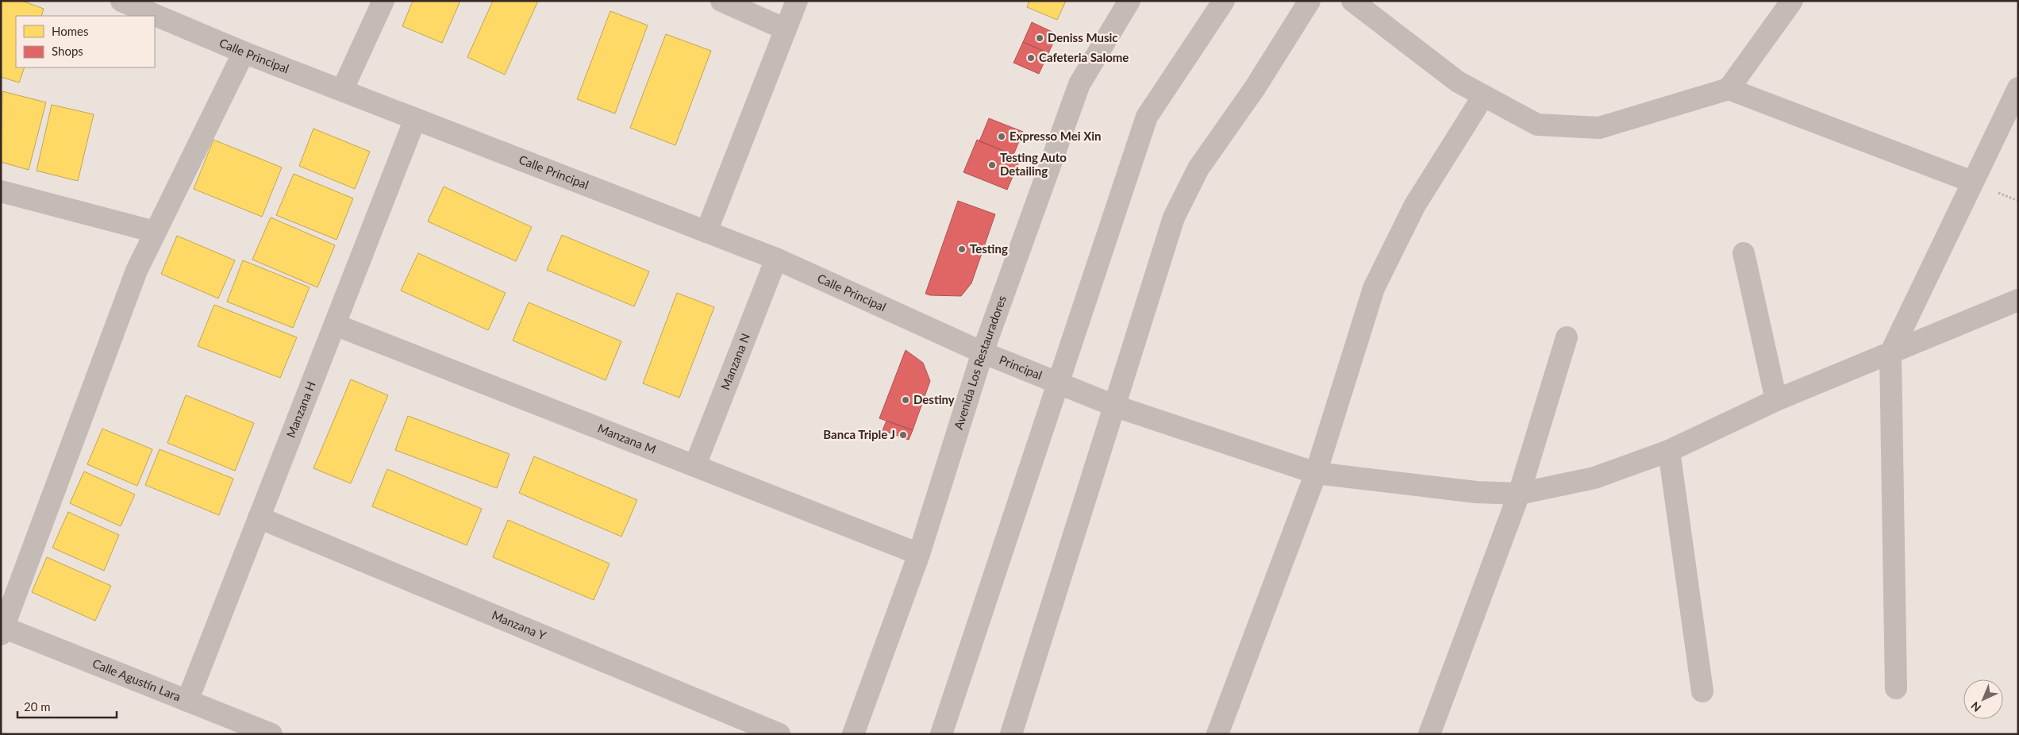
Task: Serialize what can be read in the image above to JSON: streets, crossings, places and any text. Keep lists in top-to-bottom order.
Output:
{
  "streets": {
    "street": [
      "Calle Principal",
      "Manzana N",
      "Avenida Los Restauradores",
      "Principal",
      "Manzana H",
      "Manzana M",
      "Manzana Y",
      "Calle Agustín Lara"
    ]
  },
  "crossings": [
    ["Calle Principal", "Manzana N"],
    ["Calle Principal", "Avenida Los Restauradores"],
    ["Calle Principal", "Principal"],
    ["Calle Principal", "Manzana H"],
    ["Manzana N", "Manzana M"],
    ["Avenida Los Restauradores", "Principal"],
    ["Avenida Los Restauradores", "Manzana M"],
    ["Manzana H", "Manzana M"],
    ["Manzana H", "Manzana Y"],
    ["Manzana H", "Calle Agustín Lara"]
  ],
  "places": [
    "Deniss Music",
    "Cafeteria Salome",
    "Expresso Mei Xin",
    "Testing Auto Detailing",
    "Testing",
    "Destiny",
    "Banca Triple J"
  ],
  "legend": ["Homes", "Shops"],
  "scale_bar": "20 m",
  "north": "bottom left"
}
